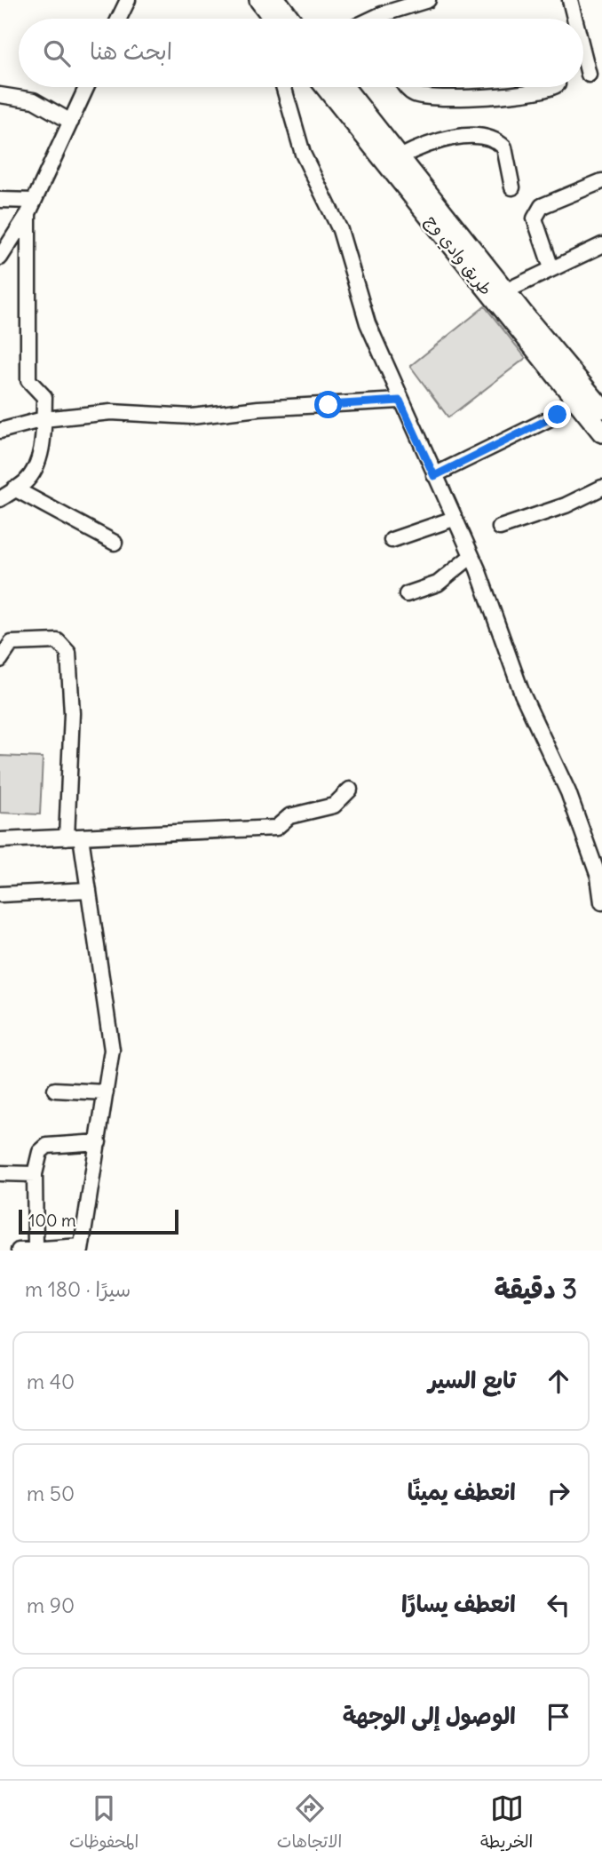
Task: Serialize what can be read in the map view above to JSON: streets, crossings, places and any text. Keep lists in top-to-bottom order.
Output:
{
  "streets": {
    "main road": ["طريق وادي وج"]
  },
  "scale_bar": "100 m",
  "page": {
    "search": "ابحث هنا",
    "scale": "100 m",
    "heading": ["3 دقيقة", "سيرًا · 180 m"],
    "list": [
      ["تابع السير", "40 m"],
      ["انعطف يمينًا", "50 m"],
      ["انعطف يسارًا", "90 m"],
      "الوصول إلى الوجهة"
    ],
    "nav": ["الخريطة", "الاتجاهات", "المحفوظات"]
  }
}
